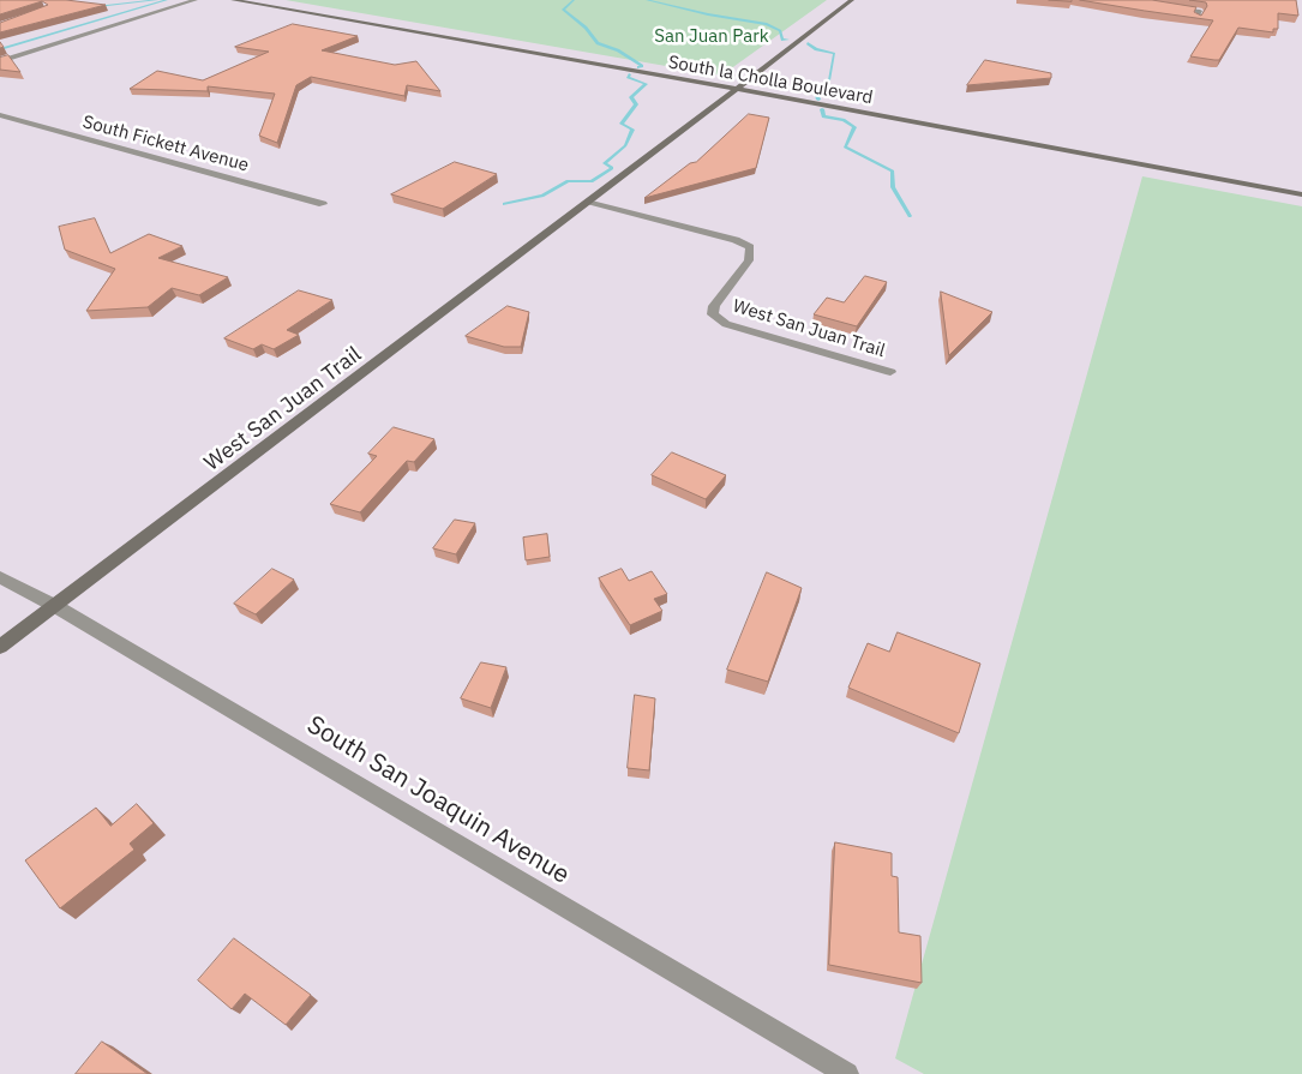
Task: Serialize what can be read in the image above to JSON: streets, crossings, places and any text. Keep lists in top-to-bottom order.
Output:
{
  "streets": {
    "main road": ["South la Cholla Boulevard", "West San Juan Trail"],
    "street": ["South Fickett Avenue", "South San Joaquin Avenue"]
  },
  "crossings": [
    ["South la Cholla Boulevard", "West San Juan Trail"],
    ["West San Juan Trail", "South San Joaquin Avenue"]
  ],
  "parks": ["San Juan Park"]
}
